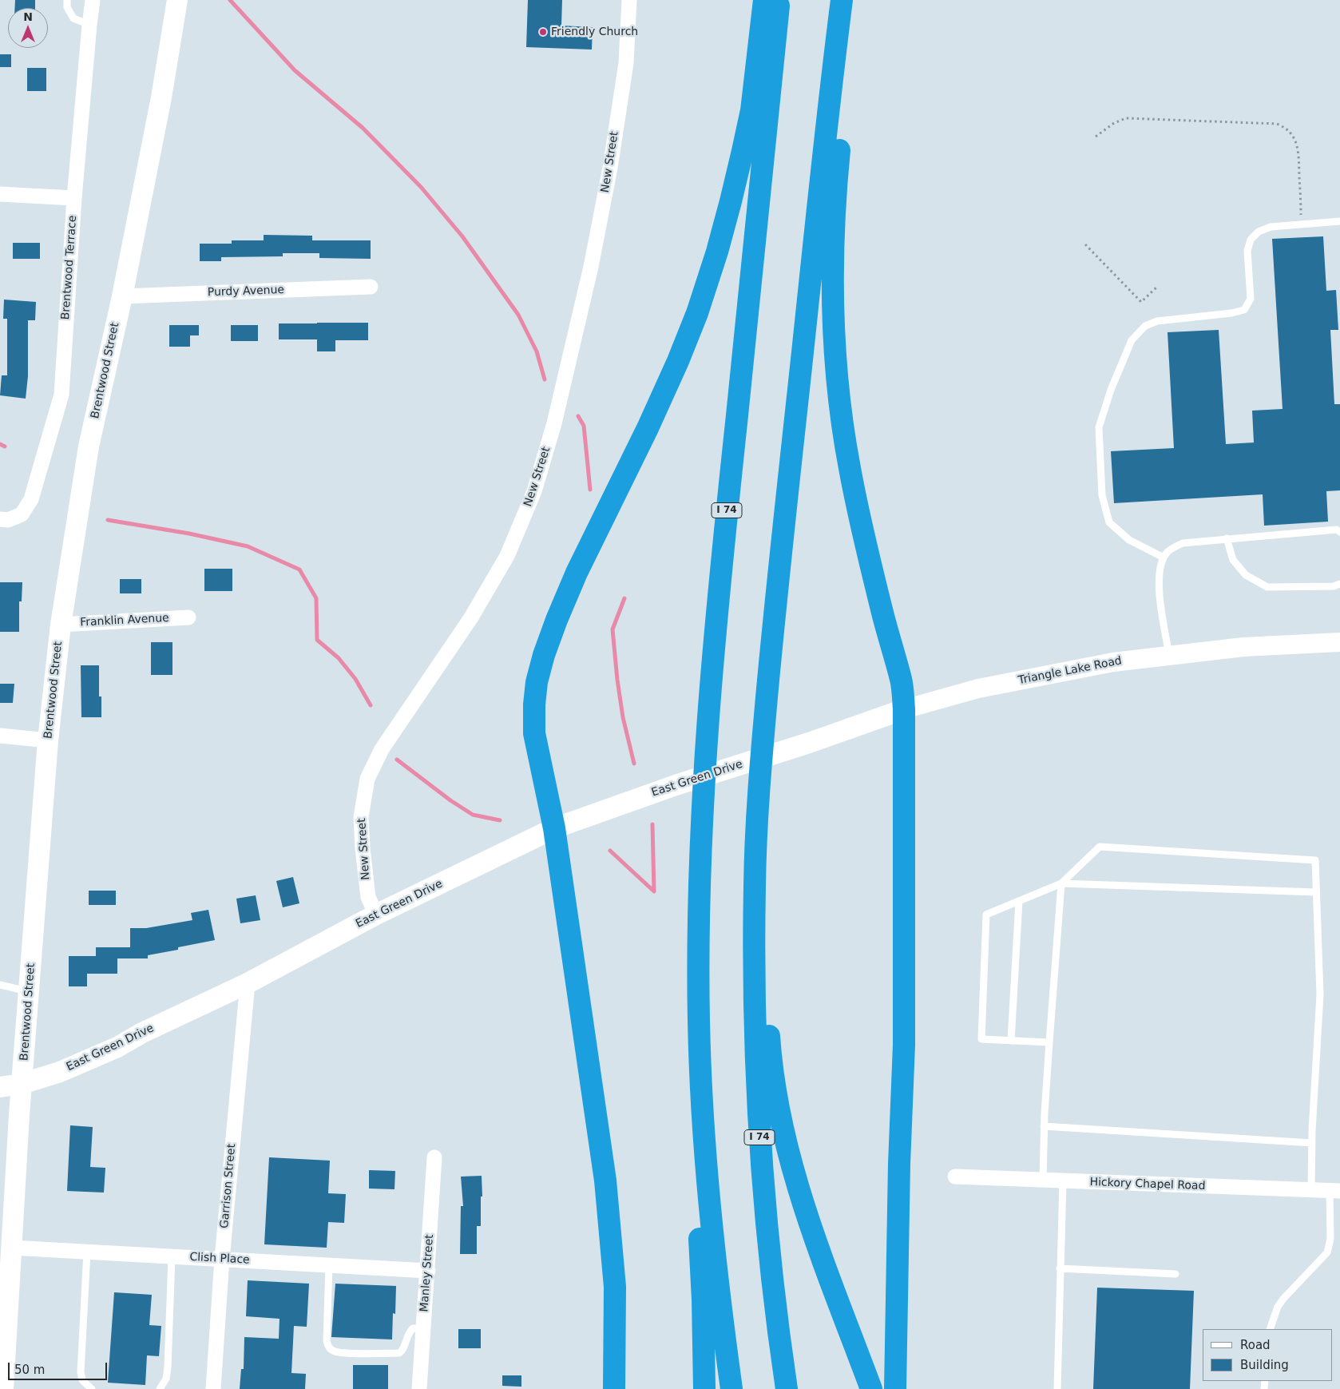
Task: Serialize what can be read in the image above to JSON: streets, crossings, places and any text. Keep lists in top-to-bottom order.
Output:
{
  "streets": {
    "highway": ["I 74"],
    "main road": ["Brentwood Street", "Triangle Lake Road", "East Green Drive"],
    "street": [
      "New Street",
      "Brentwood Terrace",
      "Purdy Avenue",
      "Franklin Avenue",
      "Hickory Chapel Road",
      "Garrison Street",
      "Clish Place",
      "Manley Street"
    ]
  },
  "crossings": [
    ["New Street", "East Green Drive"],
    ["Purdy Avenue", "Brentwood Street"],
    ["Brentwood Street", "Franklin Avenue"],
    ["Brentwood Street", "East Green Drive"],
    ["Brentwood Street", "Clish Place"],
    ["Triangle Lake Road", "East Green Drive"],
    ["East Green Drive", "Garrison Street"],
    ["Garrison Street", "Clish Place"],
    ["Clish Place", "Manley Street"]
  ],
  "places": ["Friendly Church"],
  "legend": ["Road", "Building"],
  "scale_bar": "50 m",
  "north": "top"
}
